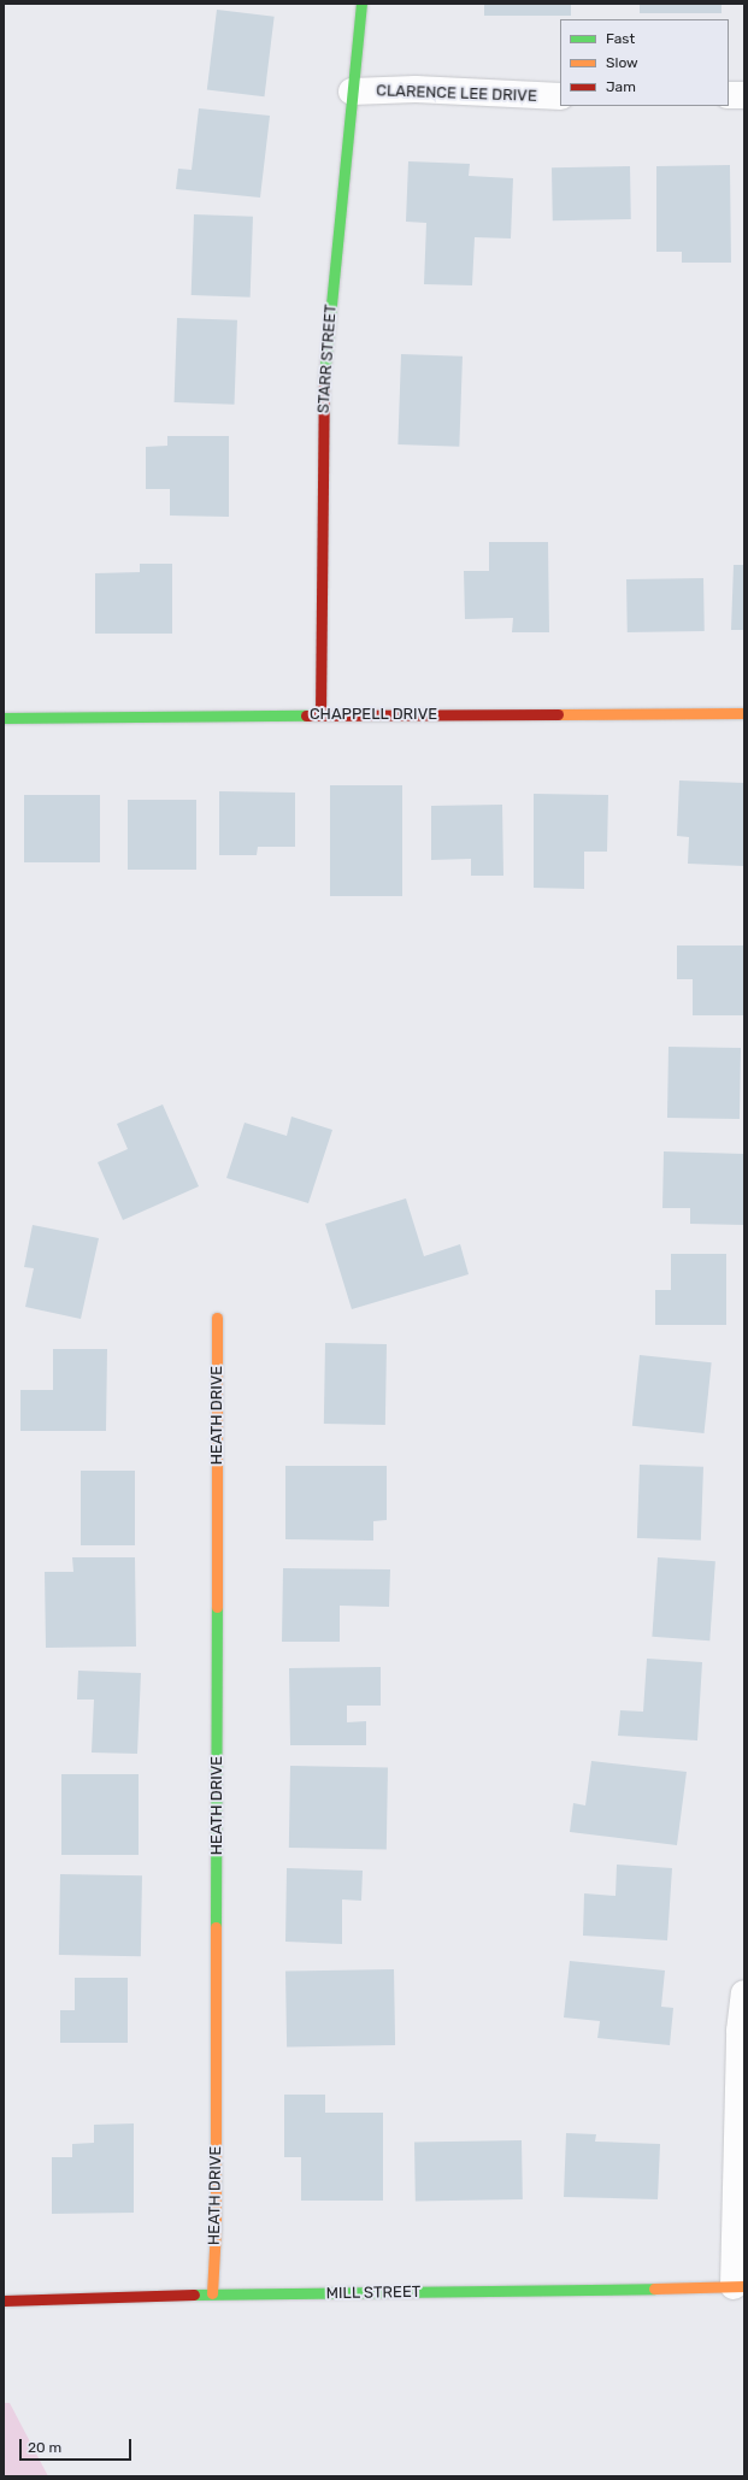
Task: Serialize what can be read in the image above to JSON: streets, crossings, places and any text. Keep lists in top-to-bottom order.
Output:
{
  "streets": {
    "street": [
      "CLARENCE LEE DRIVE",
      "STARR STREET",
      "CHAPPELL DRIVE",
      "HEATH DRIVE",
      "MILL STREET"
    ]
  },
  "crossings": [
    ["CLARENCE LEE DRIVE", "STARR STREET"],
    ["STARR STREET", "CHAPPELL DRIVE"],
    ["HEATH DRIVE", "MILL STREET"]
  ],
  "legend": ["Fast", "Slow", "Jam"],
  "scale_bar": "20 m"
}
